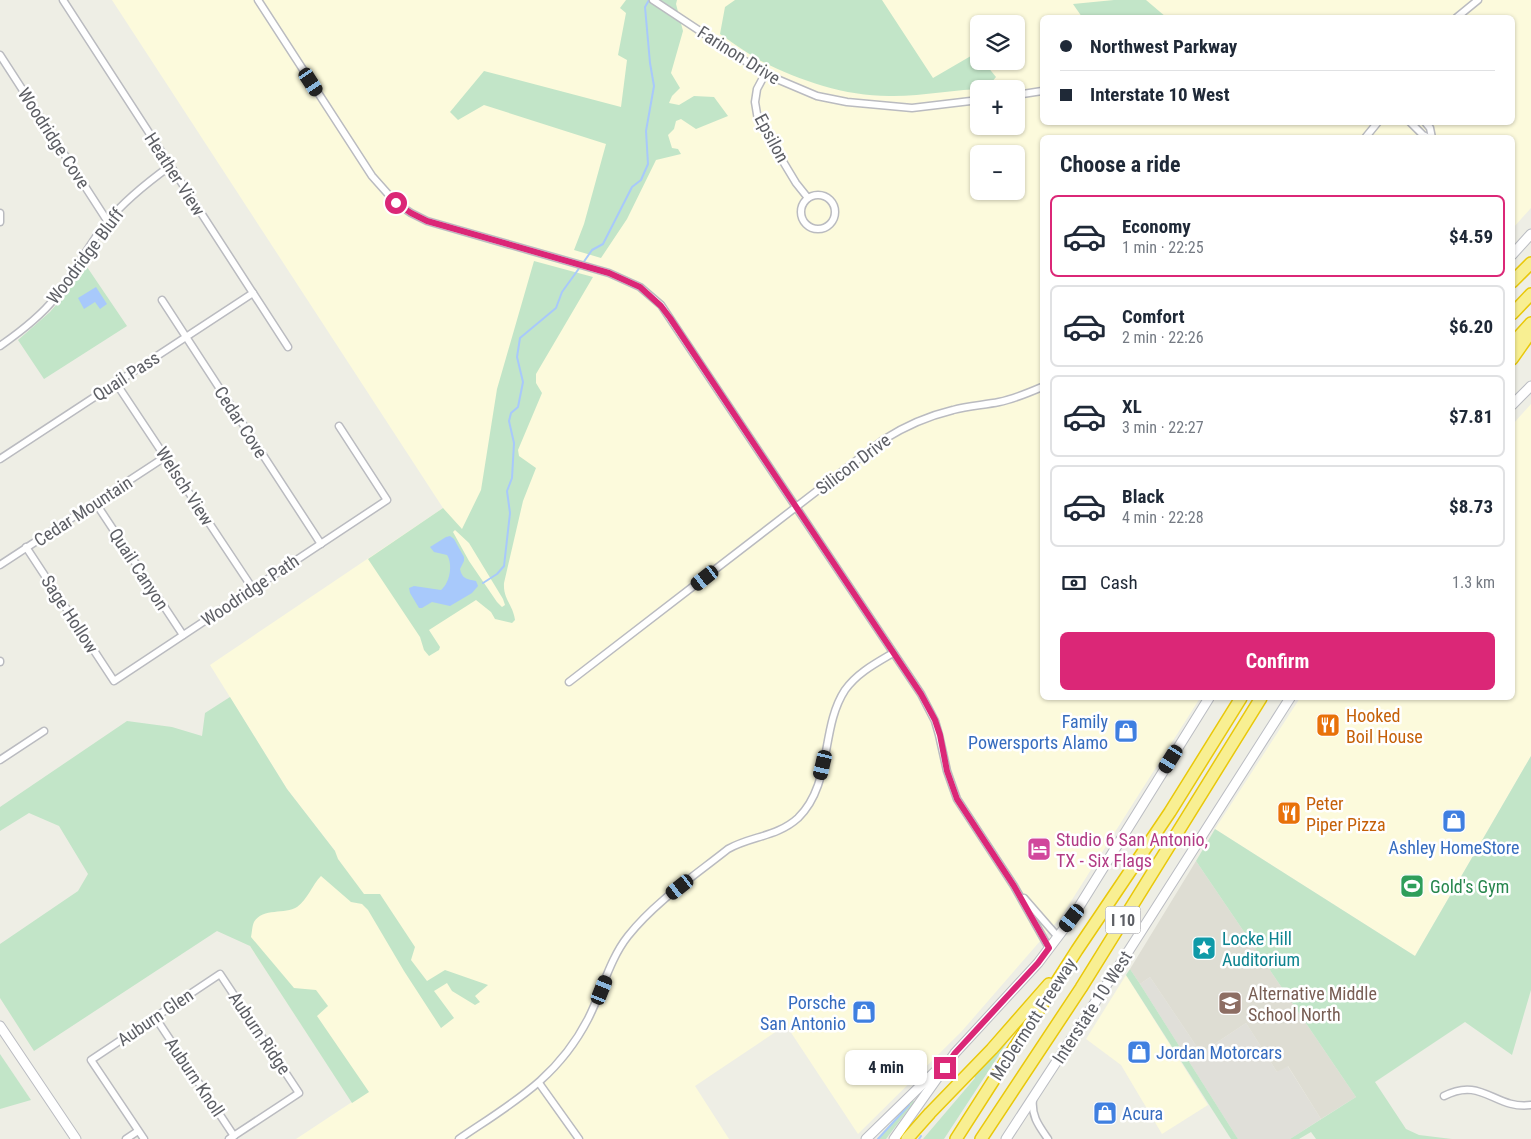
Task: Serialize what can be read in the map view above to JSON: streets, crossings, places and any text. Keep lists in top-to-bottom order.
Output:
{
  "streets": {
    "highway": ["I 10", "McDermott Freeway"],
    "main road": ["Interstate 10 West"],
    "street": [
      "Farinon Drive",
      "Woodridge Cove",
      "Epsilon",
      "Heather View",
      "Woodridge Bluff",
      "Quail Pass",
      "Cedar Cove",
      "Silicon Drive",
      "Welsch View",
      "Cedar Mountain",
      "Quail Canyon",
      "Woodridge Path",
      "Sage Hollow",
      "Auburn Glen",
      "Auburn Ridge",
      "Auburn Knoll"
    ]
  },
  "crossings": [
    ["Farinon Drive", "Epsilon"],
    ["Woodridge Cove", "Woodridge Bluff"],
    ["Heather View", "Woodridge Bluff"],
    ["Heather View", "Quail Pass"],
    ["Quail Pass", "Cedar Cove"],
    ["Quail Pass", "Welsch View"],
    ["Cedar Cove", "Woodridge Path"],
    ["Welsch View", "Cedar Mountain"],
    ["Welsch View", "Woodridge Path"],
    ["Cedar Mountain", "Quail Canyon"],
    ["Cedar Mountain", "Sage Hollow"],
    ["Quail Canyon", "Woodridge Path"],
    ["Woodridge Path", "Sage Hollow"],
    ["Auburn Glen", "Auburn Ridge"],
    ["Auburn Glen", "Auburn Knoll"],
    ["Auburn Ridge", "Auburn Knoll"]
  ],
  "places": {
    "restaurant": ["Hooked Boil House", "Peter Piper Pizza"],
    "shop": [
      "Family Powersports Alamo",
      "Ashley HomeStore",
      "Porsche San Antonio",
      "Jordan Motorcars",
      "Acura"
    ],
    "hotel": ["Studio 6 San Antonio, TX - Six Flags"],
    "sports": ["Gold's Gym"],
    "place": ["Locke Hill Auditorium"],
    "school or university": ["Alternative Middle School North"]
  },
  "page": {
    "map_buttons": ["+", "−"],
    "banner": ["Northwest Parkway", "Interstate 10 West"],
    "heading": "Choose a ride",
    "list": [
      {
        "name": "Economy",
        "note": "1 min · 22:25",
        "value": "$4.59"
      },
      {
        "name": "Comfort",
        "note": "2 min · 22:26",
        "value": "$6.20"
      },
      {
        "name": "XL",
        "note": "3 min · 22:27",
        "value": "$7.81"
      },
      {
        "name": "Black",
        "note": "4 min · 22:28",
        "value": "$8.73"
      }
    ],
    "pay": ["Cash", "1.3 km"],
    "buttons": "Confirm",
    "bubble": "4 min"
  }
}
